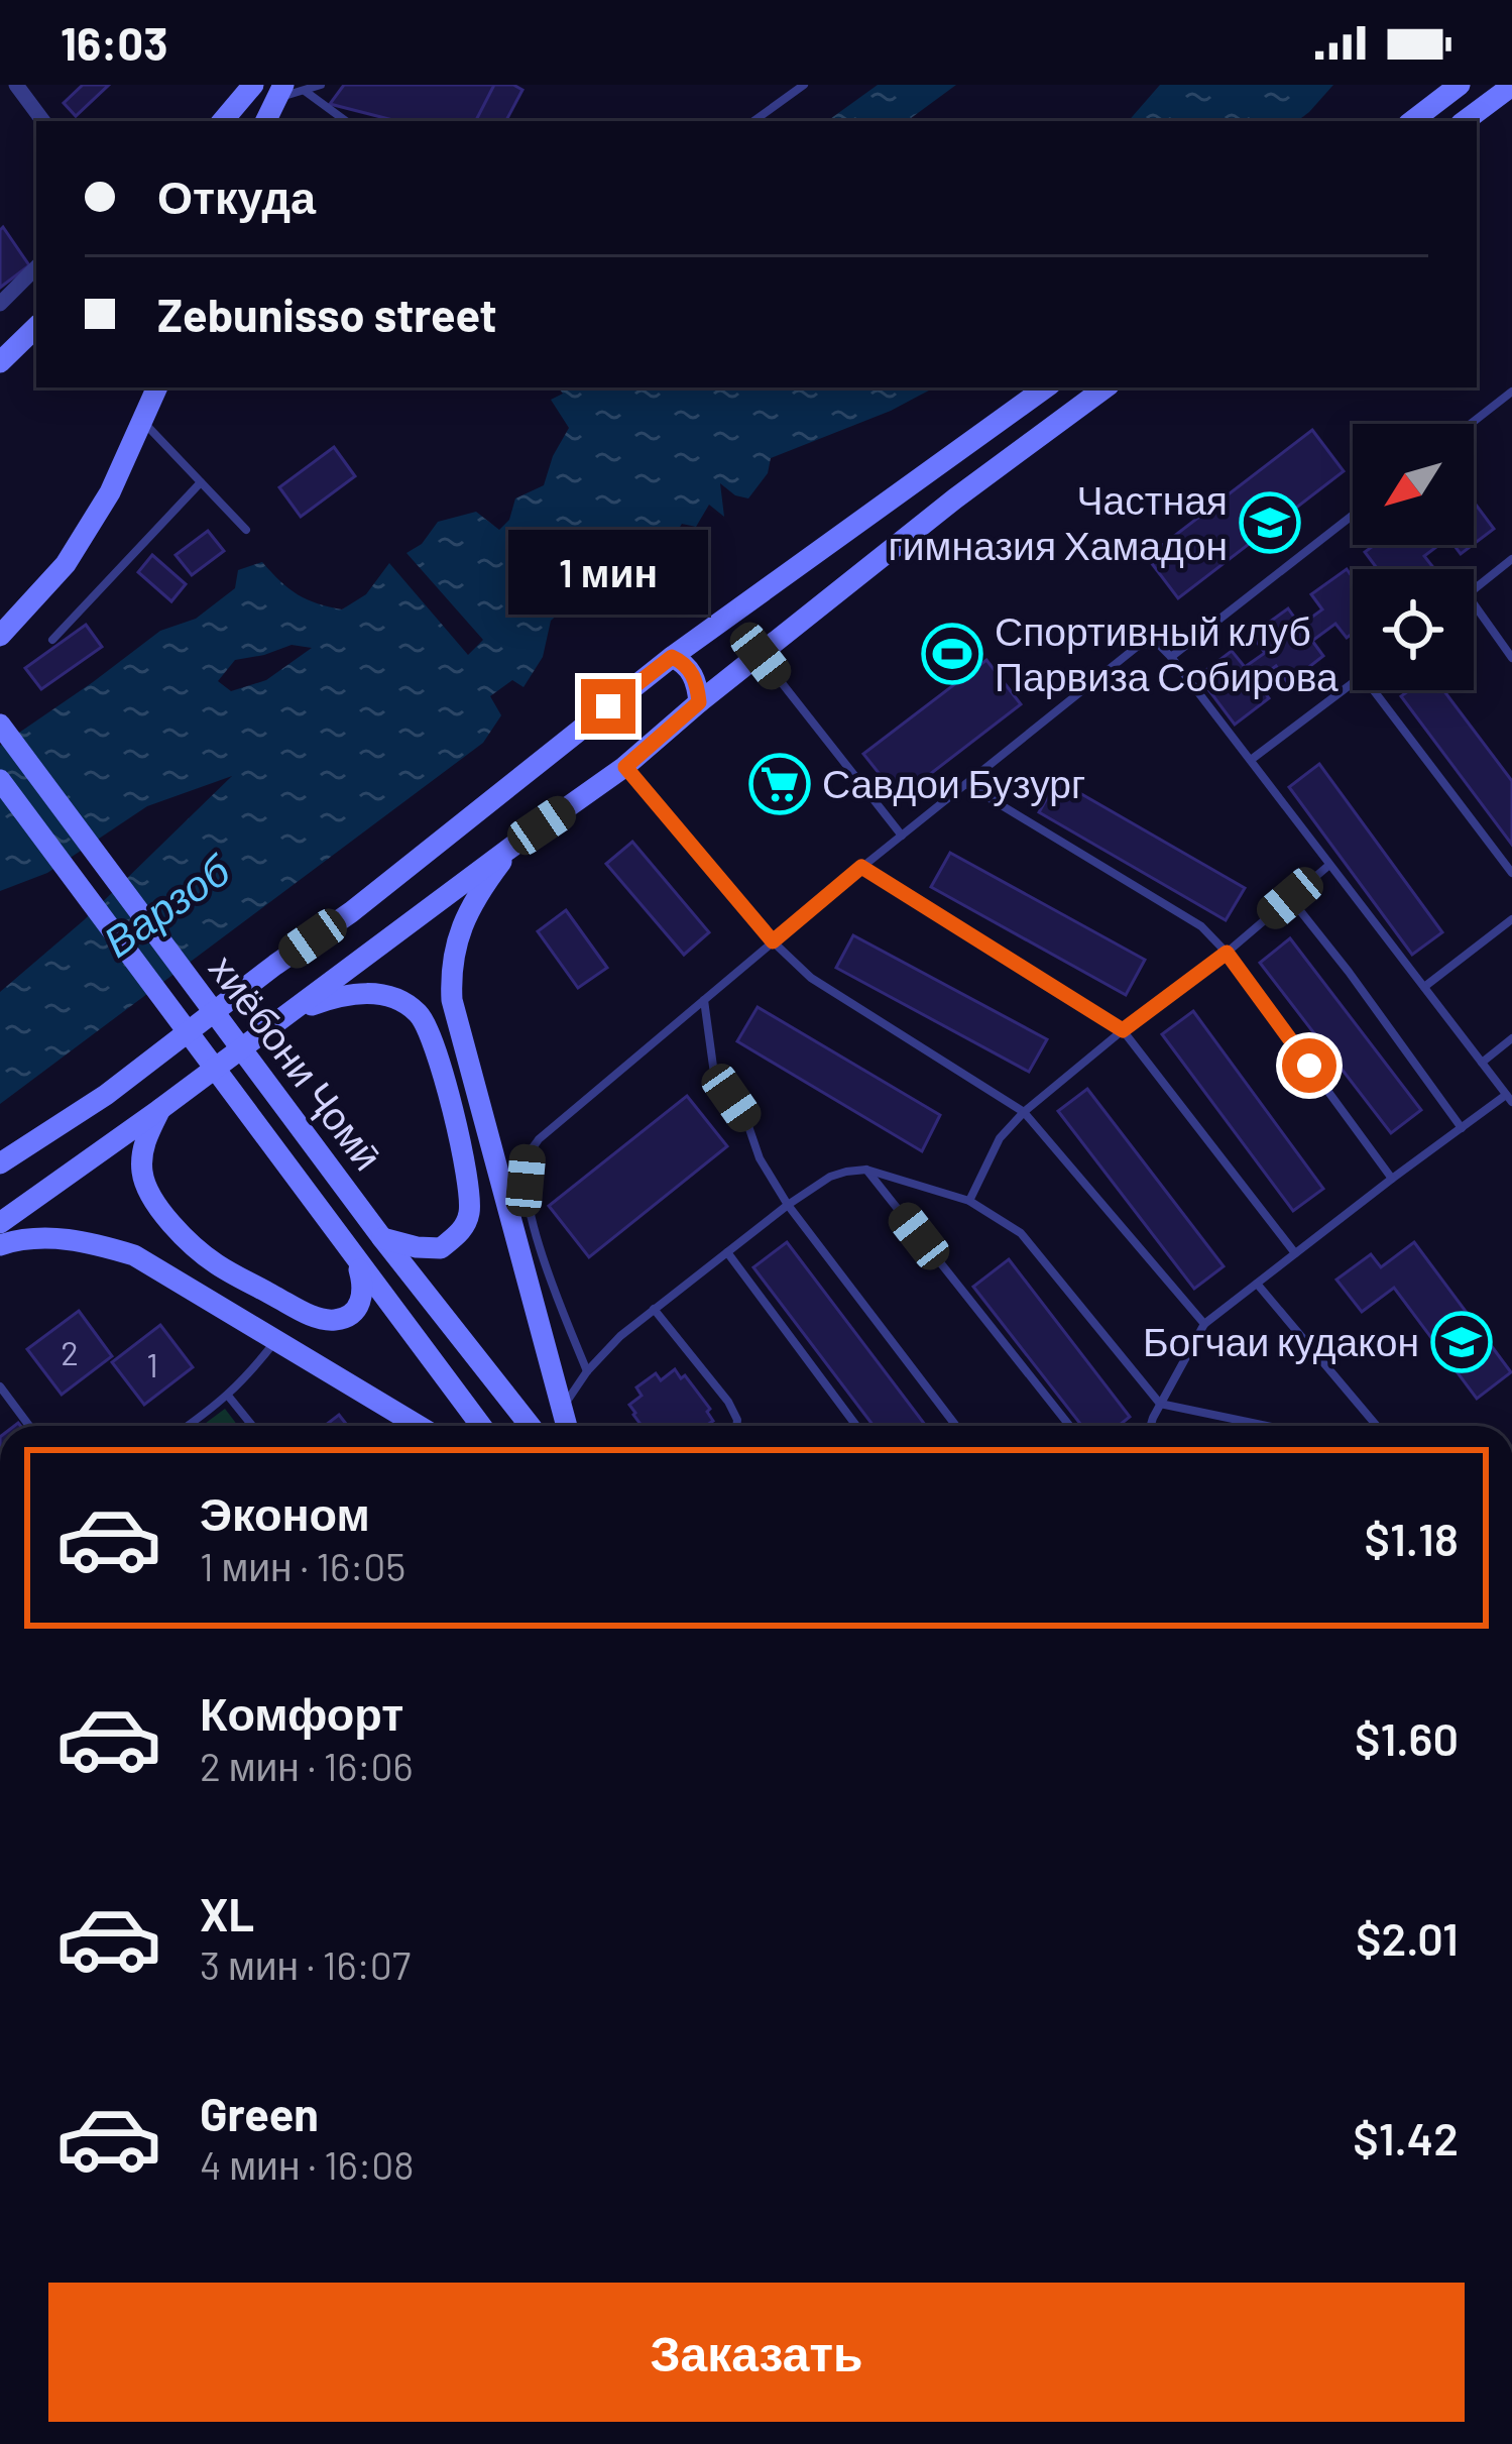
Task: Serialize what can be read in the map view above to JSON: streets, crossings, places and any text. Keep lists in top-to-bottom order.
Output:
{
  "streets": {
    "main road": ["хиёбони Ҷомӣ"]
  },
  "water": ["Варзоб"],
  "places": {
    "school or university": ["Частная гимназия Хамадон", "Богчаи кудакон"],
    "sports": ["Спортивный клуб Парвиза Собирова"],
    "supermarket": ["Савдои Бузург"]
  },
  "house_numbers": ["2", "1"],
  "north": "bottom left",
  "page": {
    "status": "16:03",
    "banner": ["Откуда", "Zebunisso street"],
    "bubble": "1 мин",
    "list": [
      {
        "name": "Эконом",
        "note": "1 мин · 16:05",
        "value": "$1.18"
      },
      {
        "name": "Комфорт",
        "note": "2 мин · 16:06",
        "value": "$1.60"
      },
      {
        "name": "XL",
        "note": "3 мин · 16:07",
        "value": "$2.01"
      },
      {
        "name": "Green",
        "note": "4 мин · 16:08",
        "value": "$1.42"
      }
    ],
    "buttons": "Заказать"
  }
}
